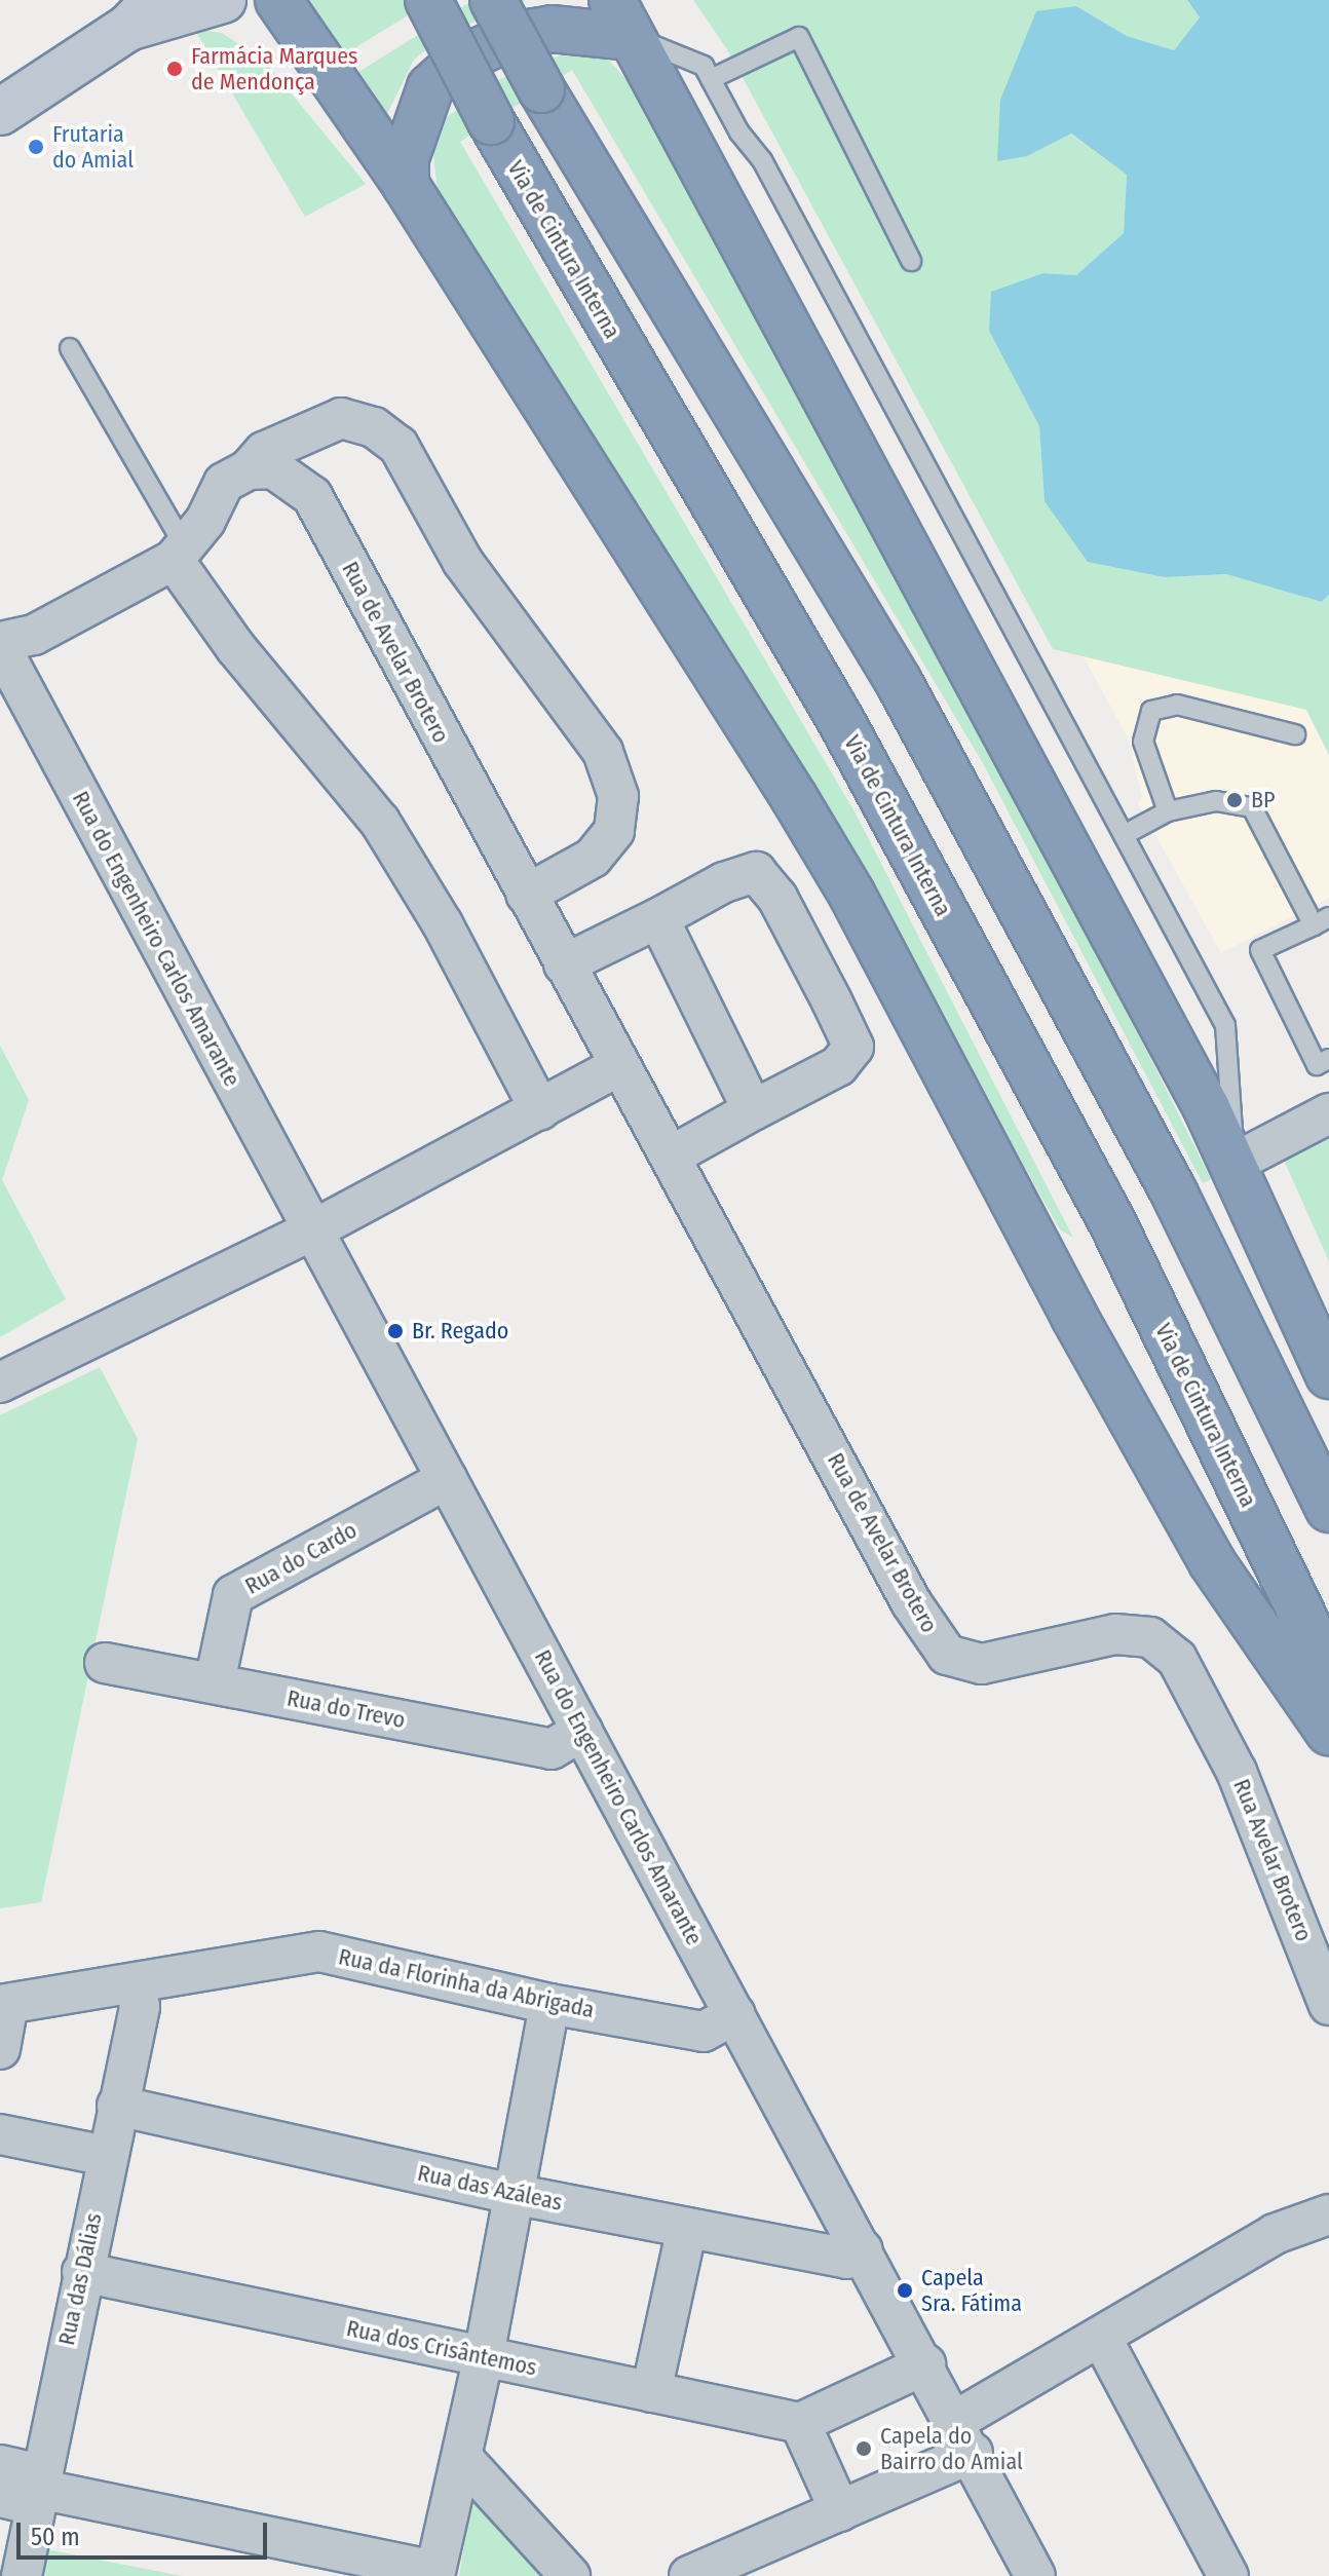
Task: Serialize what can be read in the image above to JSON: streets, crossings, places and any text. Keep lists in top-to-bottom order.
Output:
{
  "streets": {
    "highway": ["Via de Cintura Interna"],
    "street": [
      "Rua de Avelar Brotero",
      "Rua do Engenheiro Carlos Amarante",
      "Rua do Cardo",
      "Rua do Trevo",
      "Rua Avelar Brotero",
      "Rua da Florinha da Abrigada",
      "Rua das Azáleas",
      "Rua das Dálias",
      "Rua dos Crisântemos"
    ]
  },
  "crossings": [
    ["Rua de Avelar Brotero", "Rua Avelar Brotero"],
    ["Rua do Engenheiro Carlos Amarante", "Rua do Cardo"],
    ["Rua do Engenheiro Carlos Amarante", "Rua do Trevo"],
    ["Rua do Engenheiro Carlos Amarante", "Rua da Florinha da Abrigada"],
    ["Rua do Engenheiro Carlos Amarante", "Rua das Azáleas"],
    ["Rua do Cardo", "Rua do Trevo"],
    ["Rua da Florinha da Abrigada", "Rua das Dálias"],
    ["Rua das Azáleas", "Rua das Dálias"],
    ["Rua das Dálias", "Rua dos Crisântemos"]
  ],
  "places": [
    "Farmácia Marques de Mendonça",
    "Frutaria do Amial",
    "BP",
    "Br. Regado",
    "Capela Sra. Fátima",
    "Capela do Bairro do Amial"
  ],
  "scale_bar": "50 m"
}
